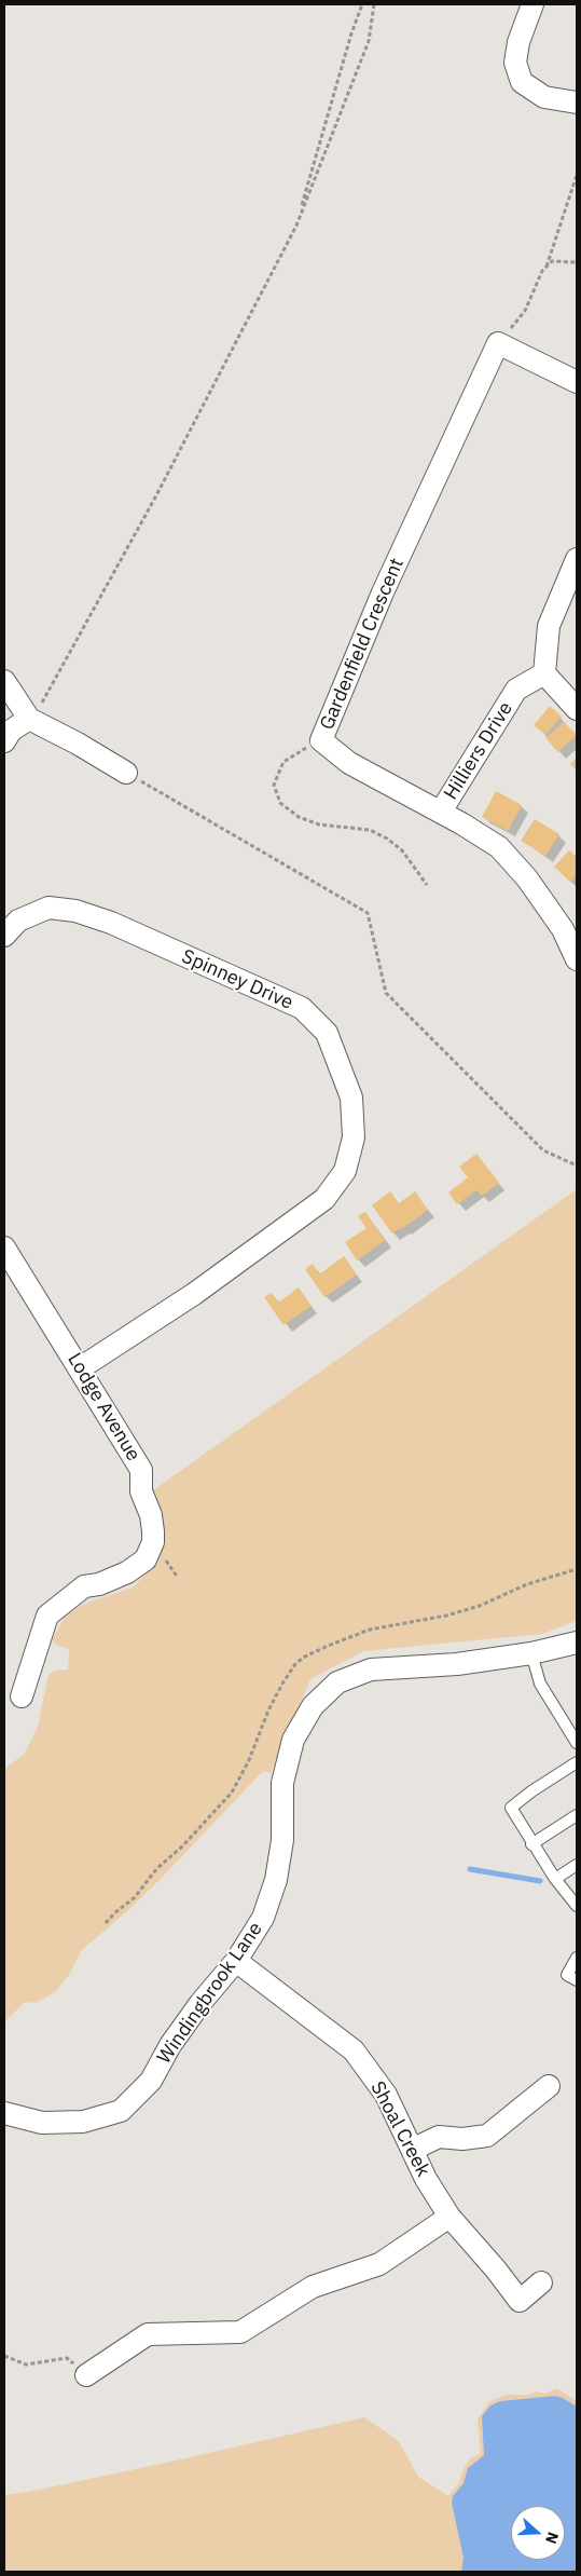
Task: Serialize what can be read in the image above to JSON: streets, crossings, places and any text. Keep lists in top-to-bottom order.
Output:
{
  "streets": {
    "street": [
      "Gardenfield Crescent",
      "Hilliers Drive",
      "Spinney Drive",
      "Lodge Avenue",
      "Windingbrook Lane",
      "Shoal Creek"
    ]
  },
  "crossings": [
    ["Gardenfield Crescent", "Hilliers Drive"],
    ["Spinney Drive", "Lodge Avenue"],
    ["Windingbrook Lane", "Shoal Creek"]
  ],
  "north": "right"
}
